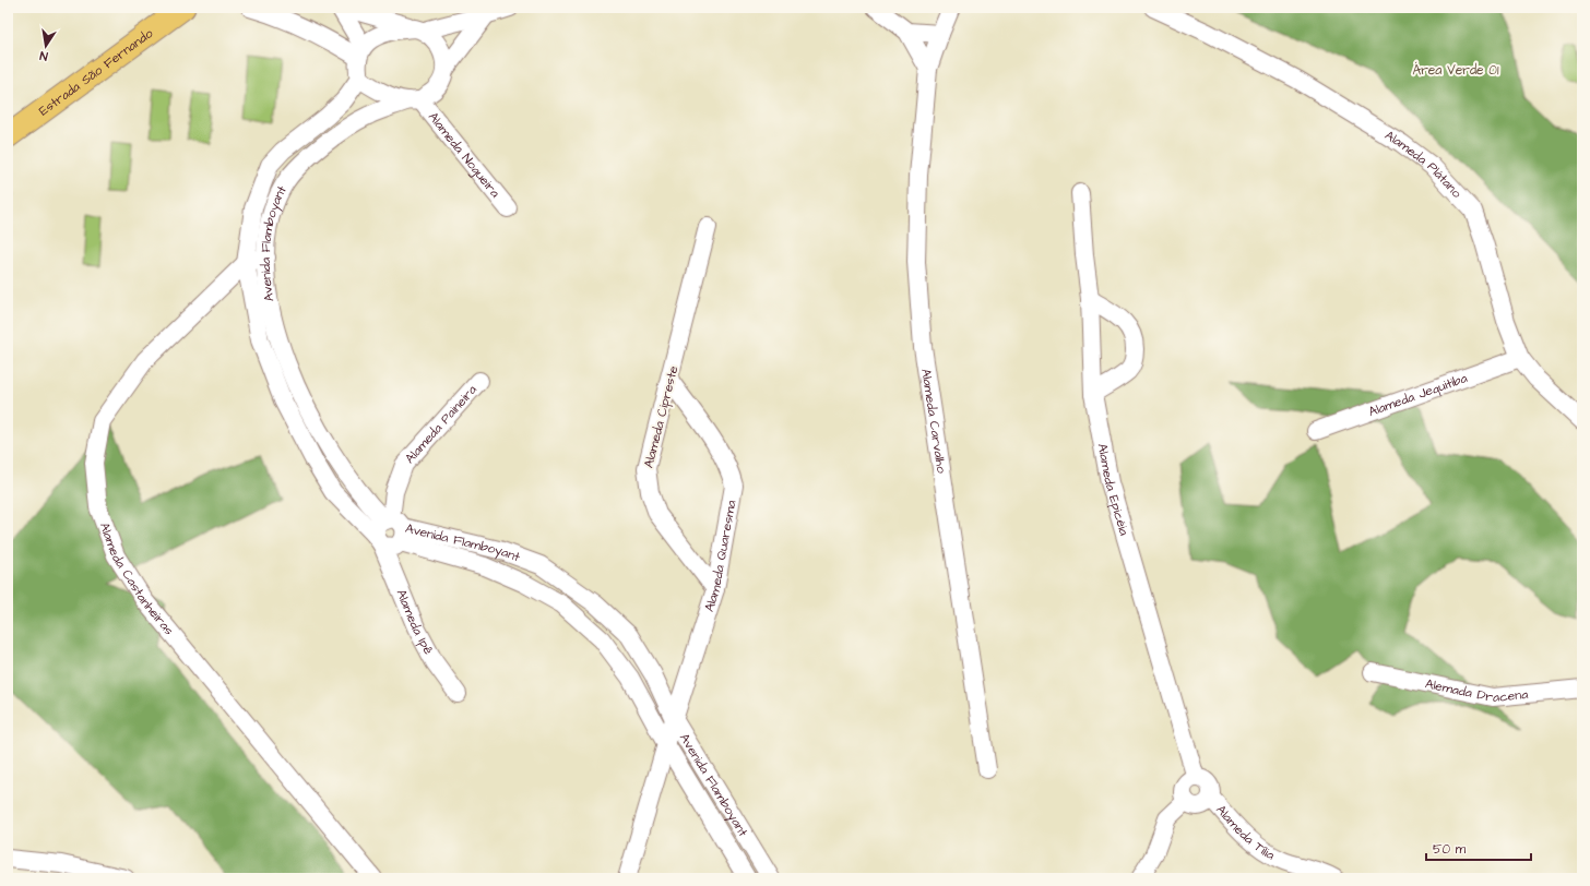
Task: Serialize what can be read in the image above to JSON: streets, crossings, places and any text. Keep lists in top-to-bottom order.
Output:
{
  "streets": {
    "main road": ["Estrada São Fernando"],
    "street": [
      "Alameda Nogueira",
      "Alameda Plátano",
      "Avenida Flamboyant",
      "Alameda Jequitiba",
      "Alameda Cipreste",
      "Alameda Carvalho",
      "Alameda Paineira",
      "Alameda Epicéia",
      "Alameda Quaresma",
      "Alameda Castanheiras",
      "Alameda Ipê",
      "Alemada Dracena",
      "Alameda Tília"
    ]
  },
  "crossings": [
    ["Alameda Nogueira", "Avenida Flamboyant"],
    ["Alameda Plátano", "Alameda Jequitiba"],
    ["Avenida Flamboyant", "Alameda Paineira"],
    ["Avenida Flamboyant", "Alameda Quaresma"],
    ["Avenida Flamboyant", "Alameda Castanheiras"],
    ["Avenida Flamboyant", "Alameda Ipê"],
    ["Alameda Cipreste", "Alameda Quaresma"],
    ["Alameda Paineira", "Alameda Ipê"],
    ["Alameda Epicéia", "Alameda Tília"]
  ],
  "parks": ["Área Verde 01"],
  "scale_bar": "50 m",
  "north": "bottom"
}
